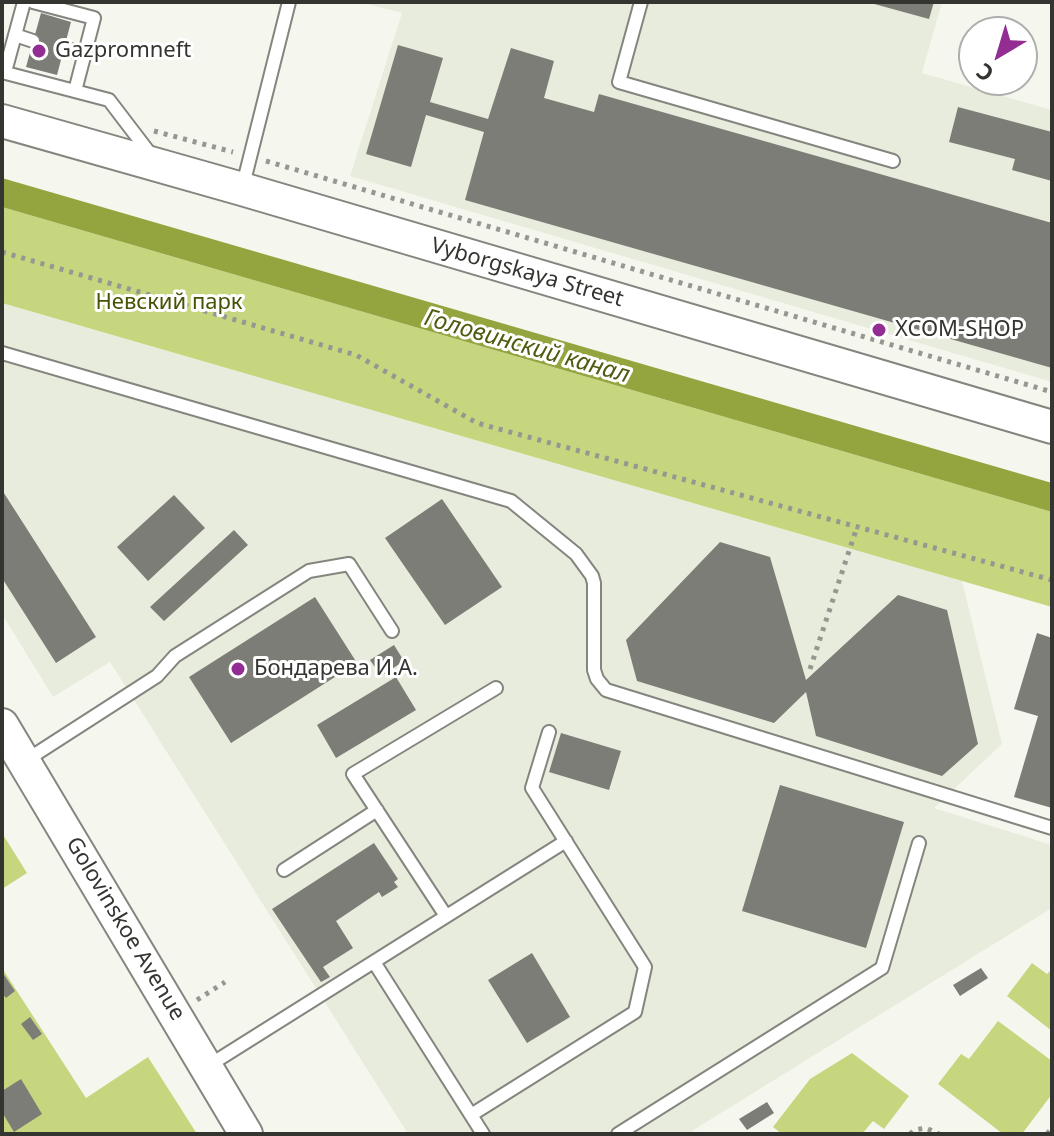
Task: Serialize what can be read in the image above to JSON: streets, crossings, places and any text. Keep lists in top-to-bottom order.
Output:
{
  "streets": {
    "street": ["Vyborgskaya Street", "Golovinskoe Avenue"]
  },
  "water": ["Головинский канал"],
  "parks": ["Невский парк"],
  "places": ["Gazpromneft", "XCOM-SHOP", "Бондарева И.А."],
  "north": "bottom left"
}
